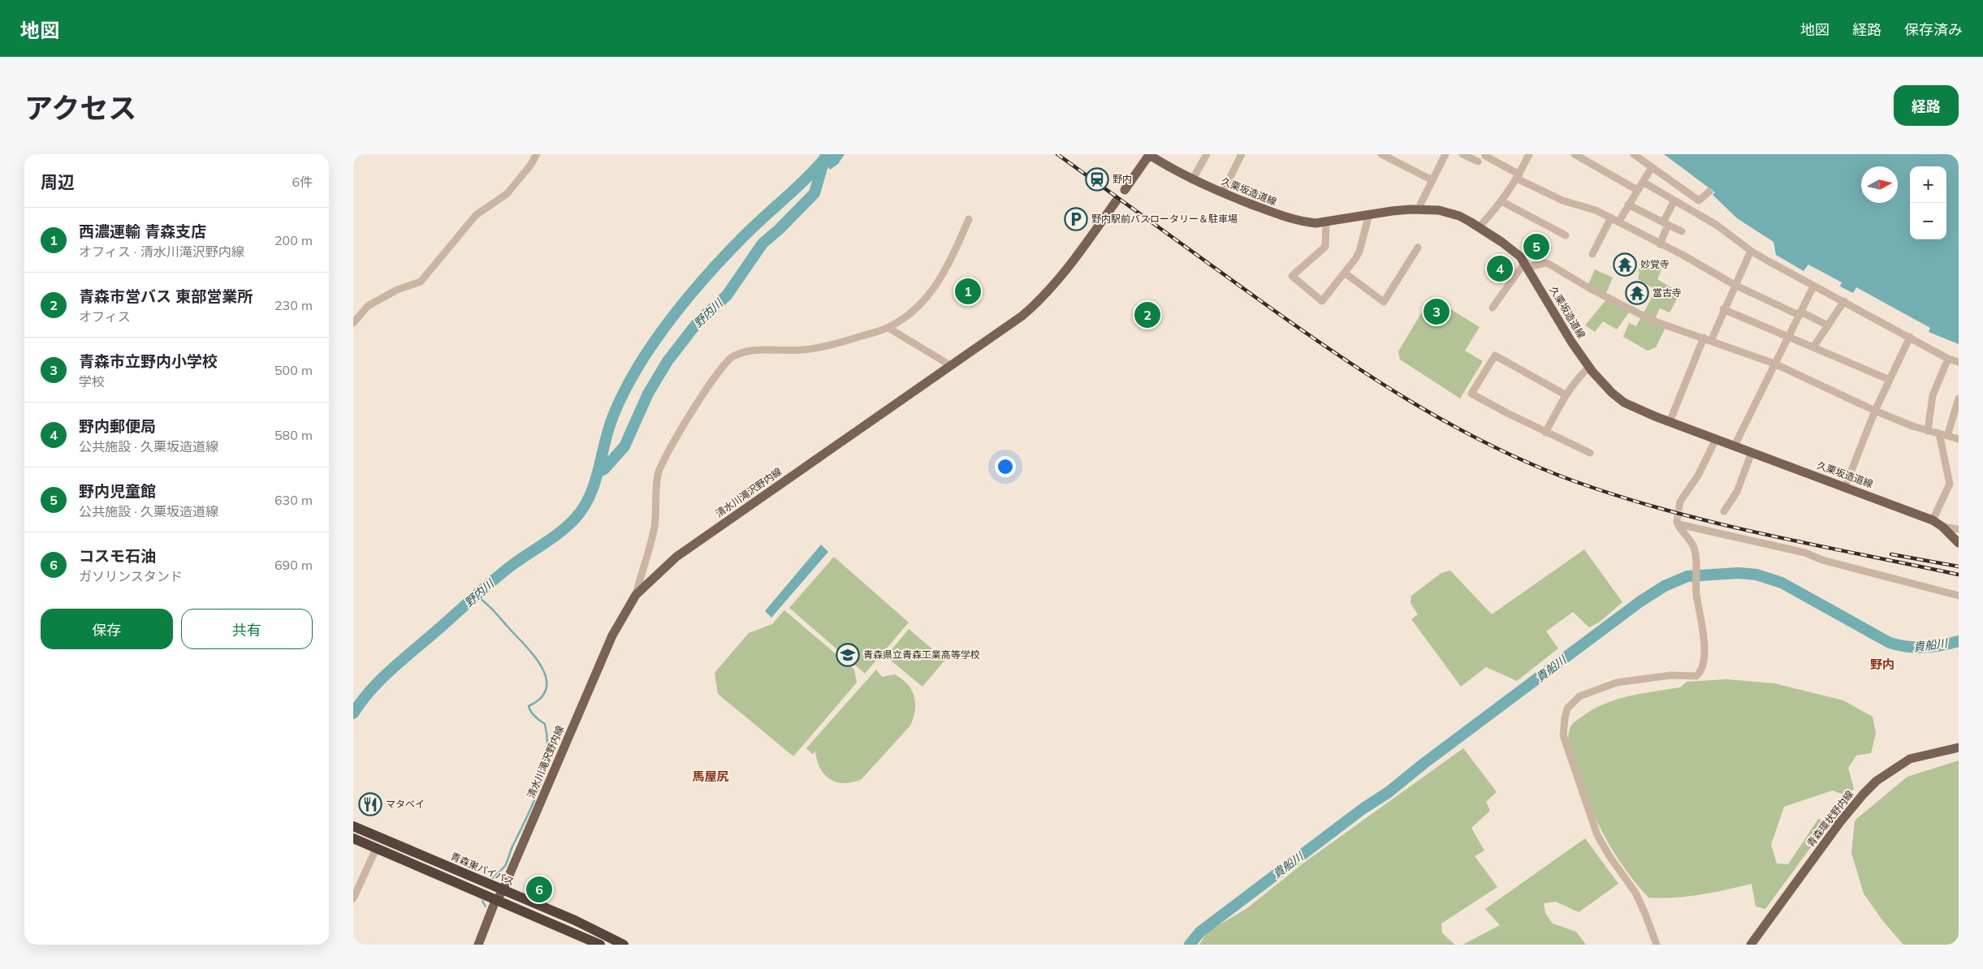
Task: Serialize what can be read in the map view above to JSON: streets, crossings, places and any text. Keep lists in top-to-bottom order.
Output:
{
  "streets": {
    "highway": ["青森東バイパス"],
    "main road": ["久栗坂造道線", "清水川滝沢野内線", "青森環状野内線"]
  },
  "crossings": [
    ["清水川滝沢野内線", "青森東バイパス"]
  ],
  "districts": ["野内", "馬屋尻"],
  "water": ["野内川", "貴船川"],
  "places": {
    "station": ["野内"],
    "parking": ["野内駅前バスロータリー＆駐車場"],
    "temple": ["妙覚寺", "當古寺"],
    "school or university": ["青森県立青森工業高等学校"],
    "restaurant": ["マタベイ"]
  },
  "north": "right",
  "page": {
    "header": "地図",
    "nav": ["地図", "経路", "保存済み"],
    "title": "アクセス",
    "buttons": [
      "経路",
      ["保存", "共有"]
    ],
    "heading": ["周辺", "6件"],
    "map_buttons": ["+", "−"],
    "list": [
      {
        "mark": "1",
        "name": "西濃運輸 青森支店",
        "note": "オフィス · 清水川滝沢野内線",
        "value": "200 m"
      },
      {
        "mark": "2",
        "name": "青森市営バス 東部営業所",
        "note": "オフィス",
        "value": "230 m"
      },
      {
        "mark": "3",
        "name": "青森市立野内小学校",
        "note": "学校",
        "value": "500 m"
      },
      {
        "mark": "4",
        "name": "野内郵便局",
        "note": "公共施設 · 久栗坂造道線",
        "value": "580 m"
      },
      {
        "mark": "5",
        "name": "野内児童館",
        "note": "公共施設 · 久栗坂造道線",
        "value": "630 m"
      },
      {
        "mark": "6",
        "name": "コスモ石油",
        "note": "ガソリンスタンド",
        "value": "690 m"
      }
    ],
    "pins": [
      "5",
      "4",
      "1",
      "3",
      "2",
      "6"
    ]
  }
}
